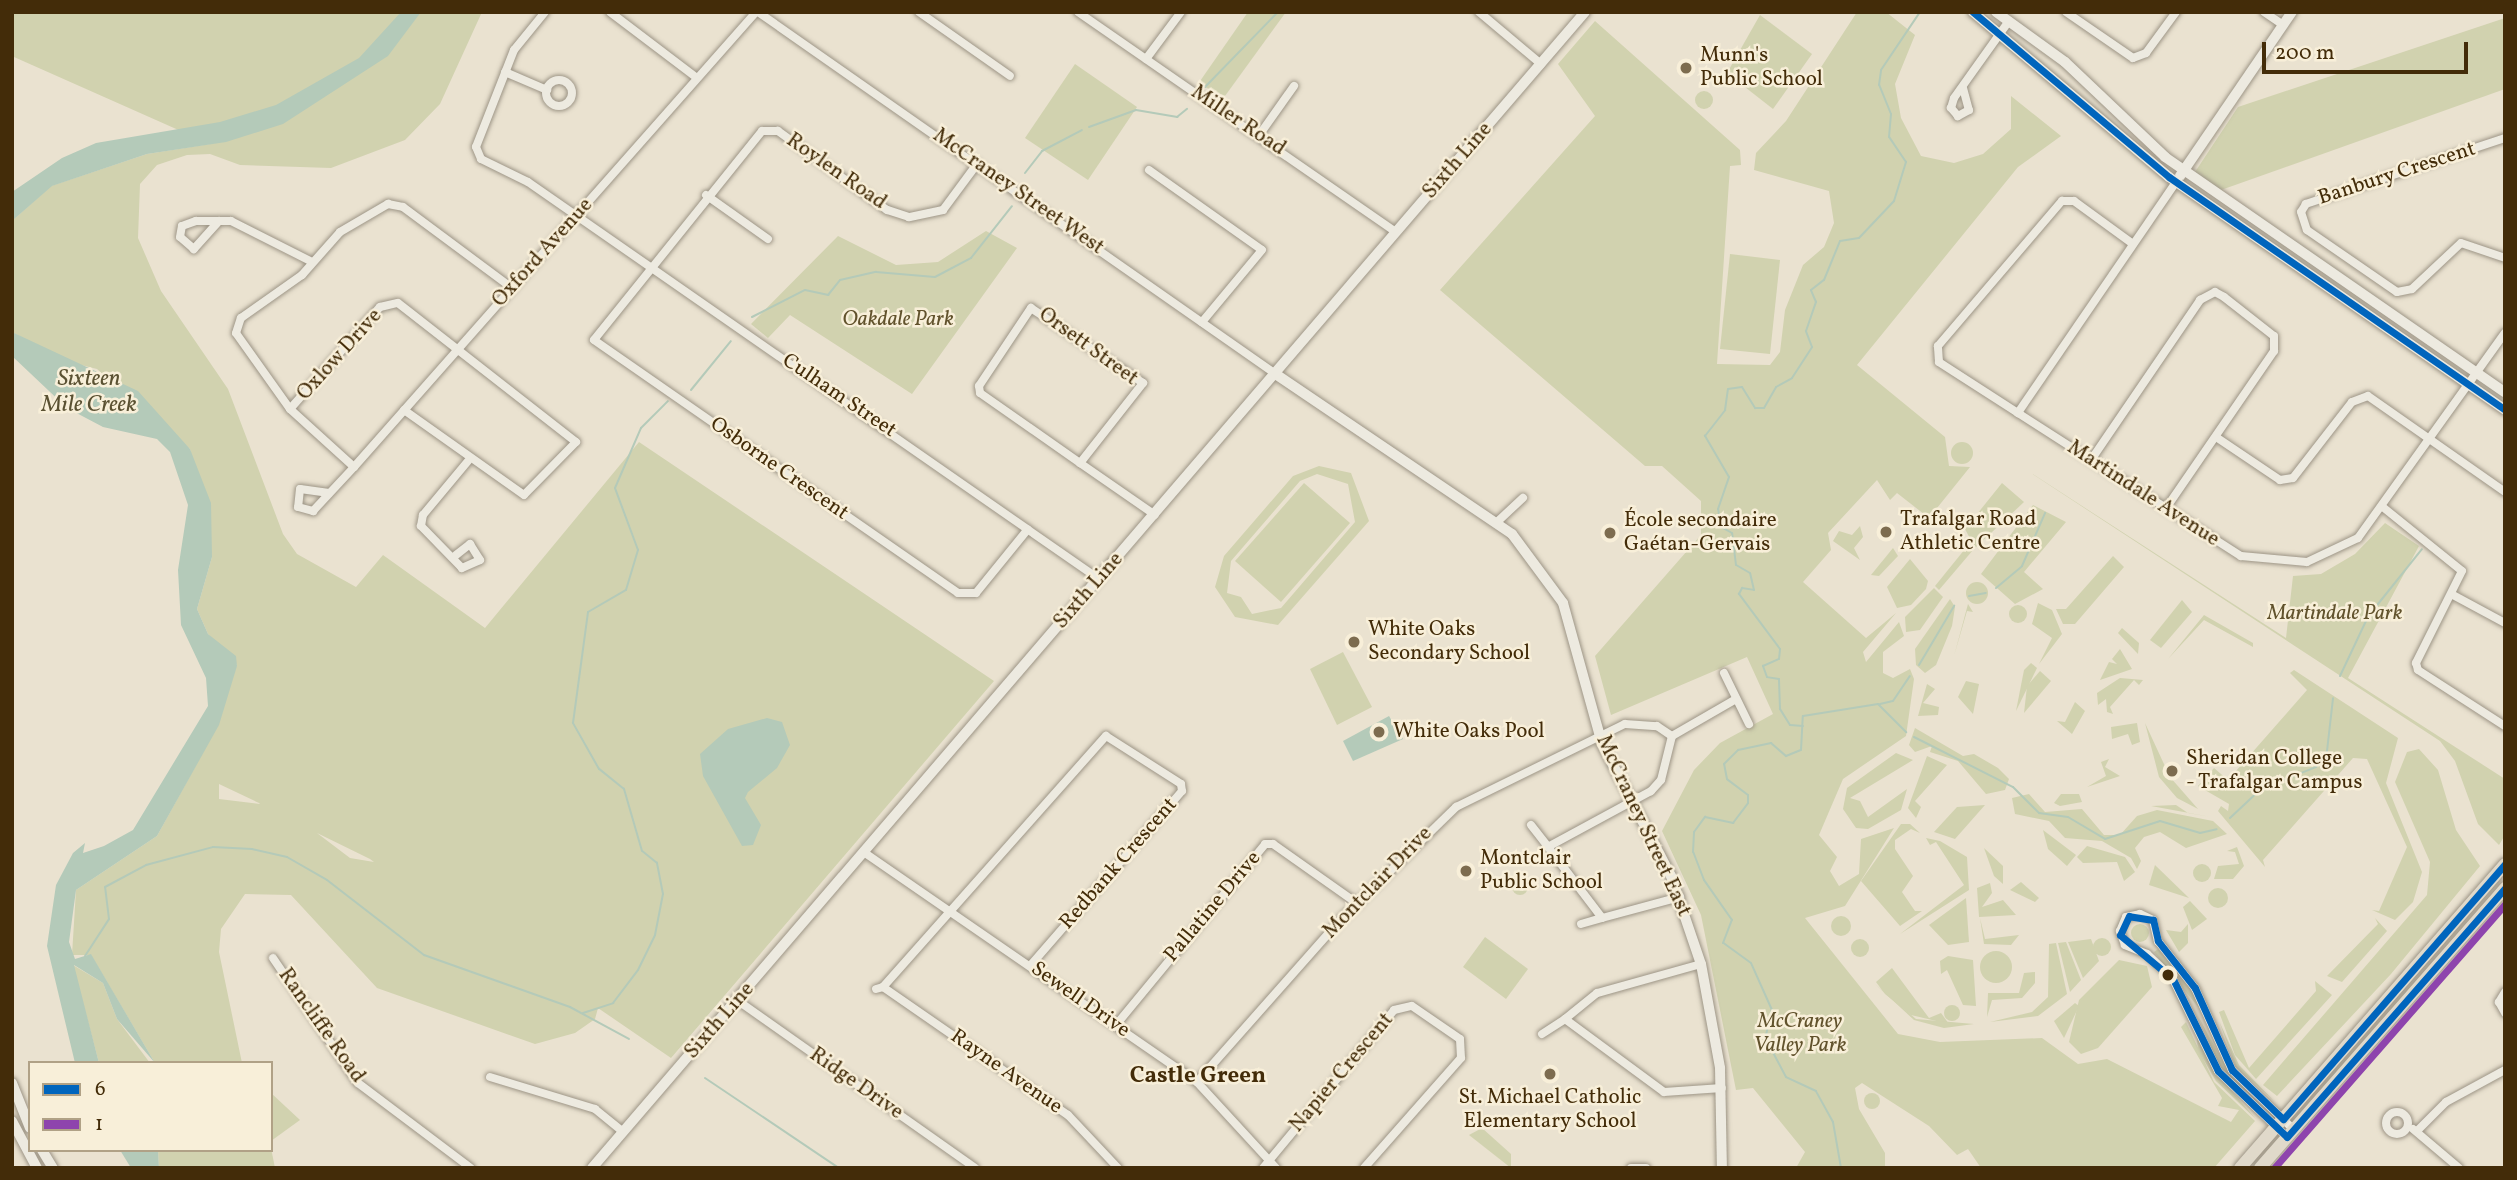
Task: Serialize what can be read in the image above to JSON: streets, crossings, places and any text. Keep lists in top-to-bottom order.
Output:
{
  "streets": {
    "street": [
      "Miller Road",
      "Sixth Line",
      "Roylen Road",
      "Banbury Crescent",
      "McCraney Street West",
      "Oxford Avenue",
      "Orsett Street",
      "Oxlow Drive",
      "Culham Street",
      "Osborne Crescent",
      "Martindale Avenue",
      "McCraney Street East",
      "Redbank Crescent",
      "Montclair Drive",
      "Pallatine Drive",
      "Sewell Drive",
      "Rancliffe Road",
      "Rayne Avenue",
      "Napier Crescent",
      "Ridge Drive"
    ]
  },
  "crossings": [
    ["Miller Road", "Sixth Line"],
    ["Sixth Line", "McCraney Street West"],
    ["Sixth Line", "Orsett Street"],
    ["Sixth Line", "Culham Street"],
    ["Sixth Line", "McCraney Street East"],
    ["Sixth Line", "Sewell Drive"],
    ["Sixth Line", "Ridge Drive"],
    ["Roylen Road", "McCraney Street West"],
    ["Roylen Road", "Culham Street"],
    ["Roylen Road", "Osborne Crescent"],
    ["McCraney Street West", "Oxford Avenue"],
    ["McCraney Street West", "McCraney Street East"],
    ["Oxford Avenue", "Oxlow Drive"],
    ["Oxford Avenue", "Culham Street"],
    ["Culham Street", "Osborne Crescent"],
    ["McCraney Street East", "Montclair Drive"],
    ["Redbank Crescent", "Sewell Drive"],
    ["Redbank Crescent", "Rayne Avenue"],
    ["Montclair Drive", "Pallatine Drive"],
    ["Montclair Drive", "Sewell Drive"],
    ["Pallatine Drive", "Sewell Drive"],
    ["Sewell Drive", "Rayne Avenue"],
    ["Sewell Drive", "Napier Crescent"]
  ],
  "districts": ["Castle Green"],
  "water": ["Sixteen Mile Creek"],
  "parks": ["Oakdale Park", "Martindale Park", "McCraney Valley Park"],
  "places": [
    "Munn's Public School",
    "Trafalgar Road Athletic Centre",
    "École secondaire Gaétan-Gervais",
    "White Oaks Secondary School",
    "White Oaks Pool",
    "Sheridan College - Trafalgar Campus",
    "Montclair Public School",
    "St. Michael Catholic Elementary School"
  ],
  "lines": ["transit line 6", "transit line 1"],
  "legend": ["6", "1"],
  "scale_bar": "200 m"
}
